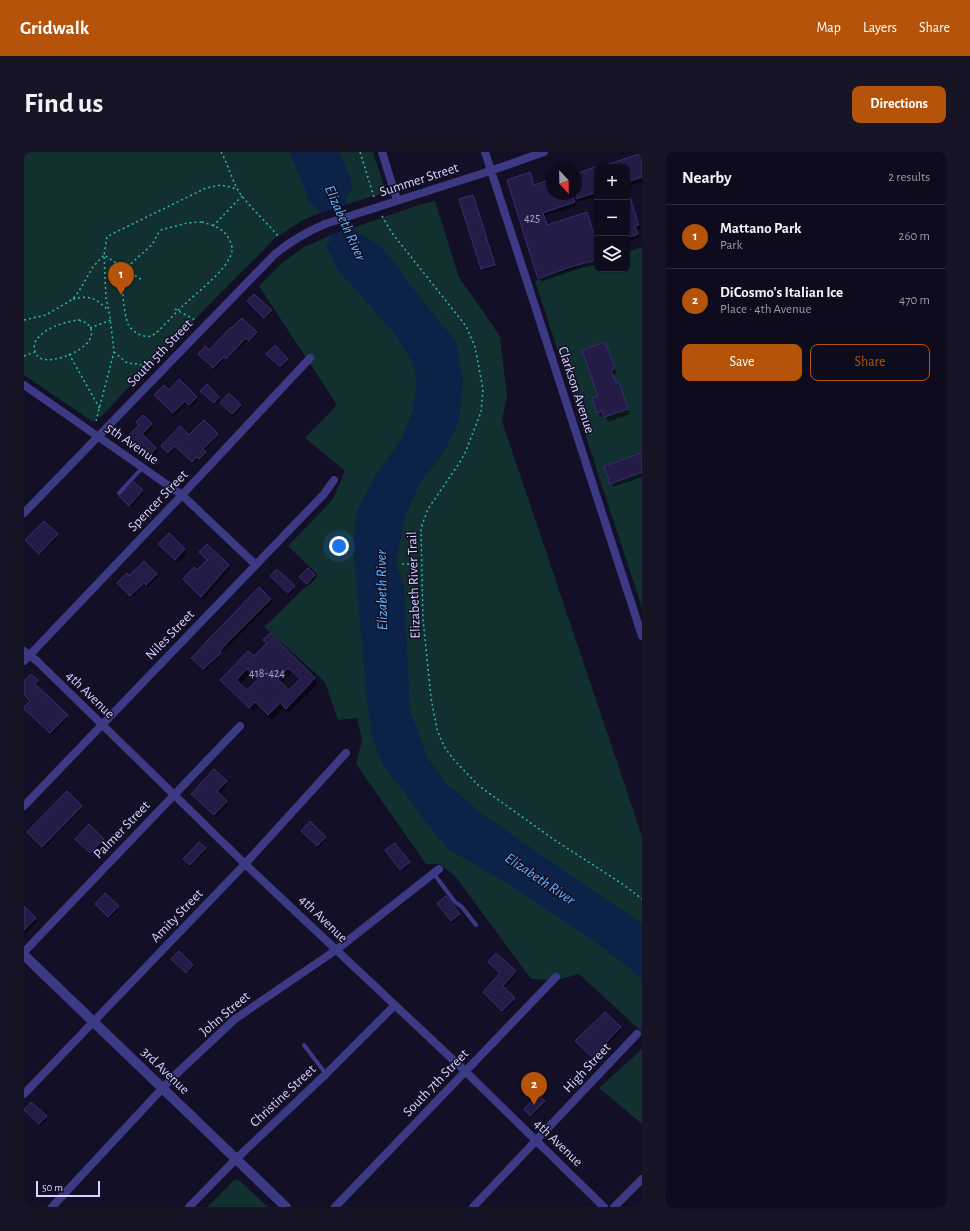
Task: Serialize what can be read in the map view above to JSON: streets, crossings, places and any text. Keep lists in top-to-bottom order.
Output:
{
  "streets": {
    "street": [
      "Summer Street",
      "South 5th Street",
      "Clarkson Avenue",
      "5th Avenue",
      "Spencer Street",
      "Niles Street",
      "4th Avenue",
      "Palmer Street",
      "Amity Street",
      "John Street",
      "High Street",
      "3rd Avenue",
      "South 7th Street",
      "Christine Street"
    ],
    "path": ["Elizabeth River Trail"]
  },
  "crossings": [
    ["Summer Street", "South 5th Street"],
    ["Summer Street", "Clarkson Avenue"],
    ["South 5th Street", "5th Avenue"],
    ["5th Avenue", "Spencer Street"],
    ["5th Avenue", "Niles Street"],
    ["Spencer Street", "4th Avenue"],
    ["Niles Street", "4th Avenue"],
    ["4th Avenue", "Palmer Street"],
    ["4th Avenue", "Amity Street"],
    ["4th Avenue", "John Street"],
    ["4th Avenue", "High Street"],
    ["4th Avenue", "South 7th Street"],
    ["4th Avenue", "Christine Street"],
    ["Amity Street", "3rd Avenue"],
    ["John Street", "3rd Avenue"],
    ["3rd Avenue", "Christine Street"]
  ],
  "water": ["Elizabeth River"],
  "house_numbers": ["425", "418-424"],
  "scale_bar": "50 m",
  "north": "bottom",
  "page": {
    "header": "Gridwalk",
    "nav": ["Map", "Layers", "Share"],
    "buttons": [
      "Directions",
      ["Save", "Share"]
    ],
    "title": "Find us",
    "heading": ["Nearby", "2 results"],
    "map_buttons": ["+", "−"],
    "list": [
      {
        "mark": "1",
        "name": "Mattano Park",
        "note": "Park",
        "value": "260 m"
      },
      {
        "mark": "2",
        "name": "DiCosmo's Italian Ice",
        "note": "Place · 4th Avenue",
        "value": "470 m"
      }
    ],
    "pins": ["1", "2"],
    "scale": "50 m"
  }
}
